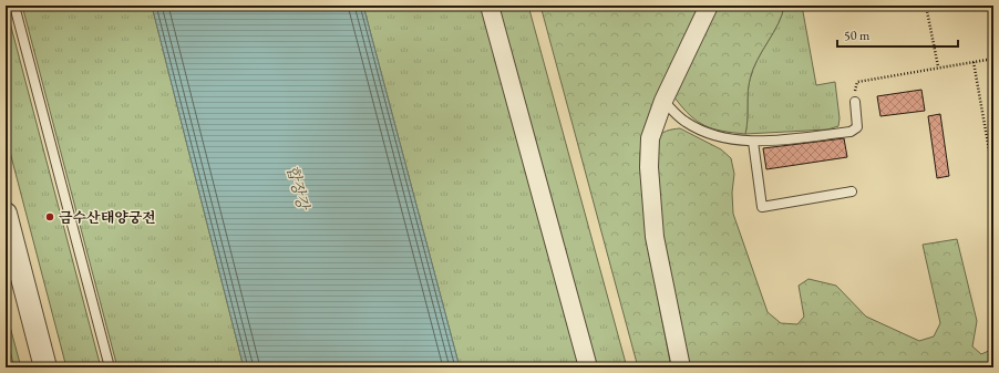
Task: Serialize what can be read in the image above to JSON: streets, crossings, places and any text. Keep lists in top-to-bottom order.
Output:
{
  "water": ["합장강"],
  "places": ["금수산태양궁전"],
  "scale_bar": "50 m"
}
